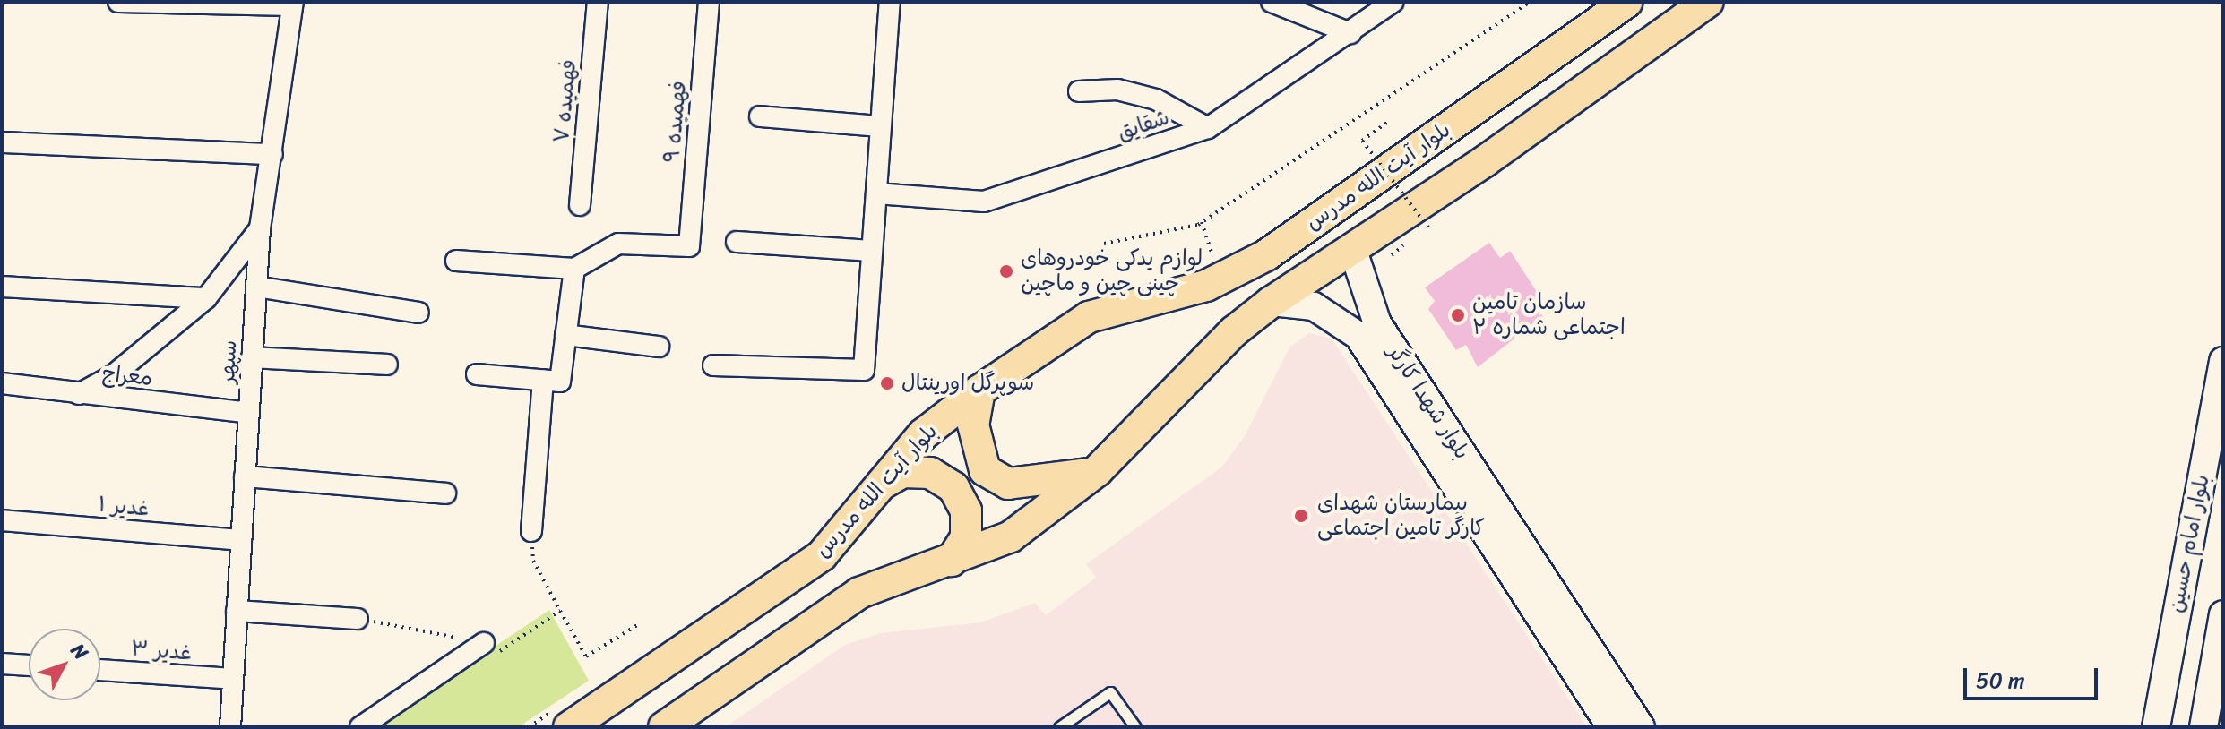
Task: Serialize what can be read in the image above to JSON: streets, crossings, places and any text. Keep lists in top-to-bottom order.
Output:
{
  "streets": {
    "main road": ["بلوار آیت الله مدرس"],
    "street": [
      "فهمیده ۷",
      "فهمیده ۹",
      "شقایق",
      "سپهر",
      "معراج",
      "بلوار شهدا کارگر",
      "غدیر ۱",
      "بلوار امام حسین",
      "غدیر ۳"
    ]
  },
  "crossings": [
    ["بلوار آیت الله مدرس", "بلوار شهدا کارگر"],
    ["سپهر", "معراج"],
    ["سپهر", "غدیر ۱"],
    ["سپهر", "غدیر ۳"]
  ],
  "places": [
    "لوازم یدکی خودروهای چینی چین و ماچین",
    "سازمان تامین اجتماعی شماره ۲",
    "سوپرگل اورینتال",
    "بیمارستان شهدای کارگر تامین اجتماعی"
  ],
  "scale_bar": "50 m",
  "north": "top right"
}
